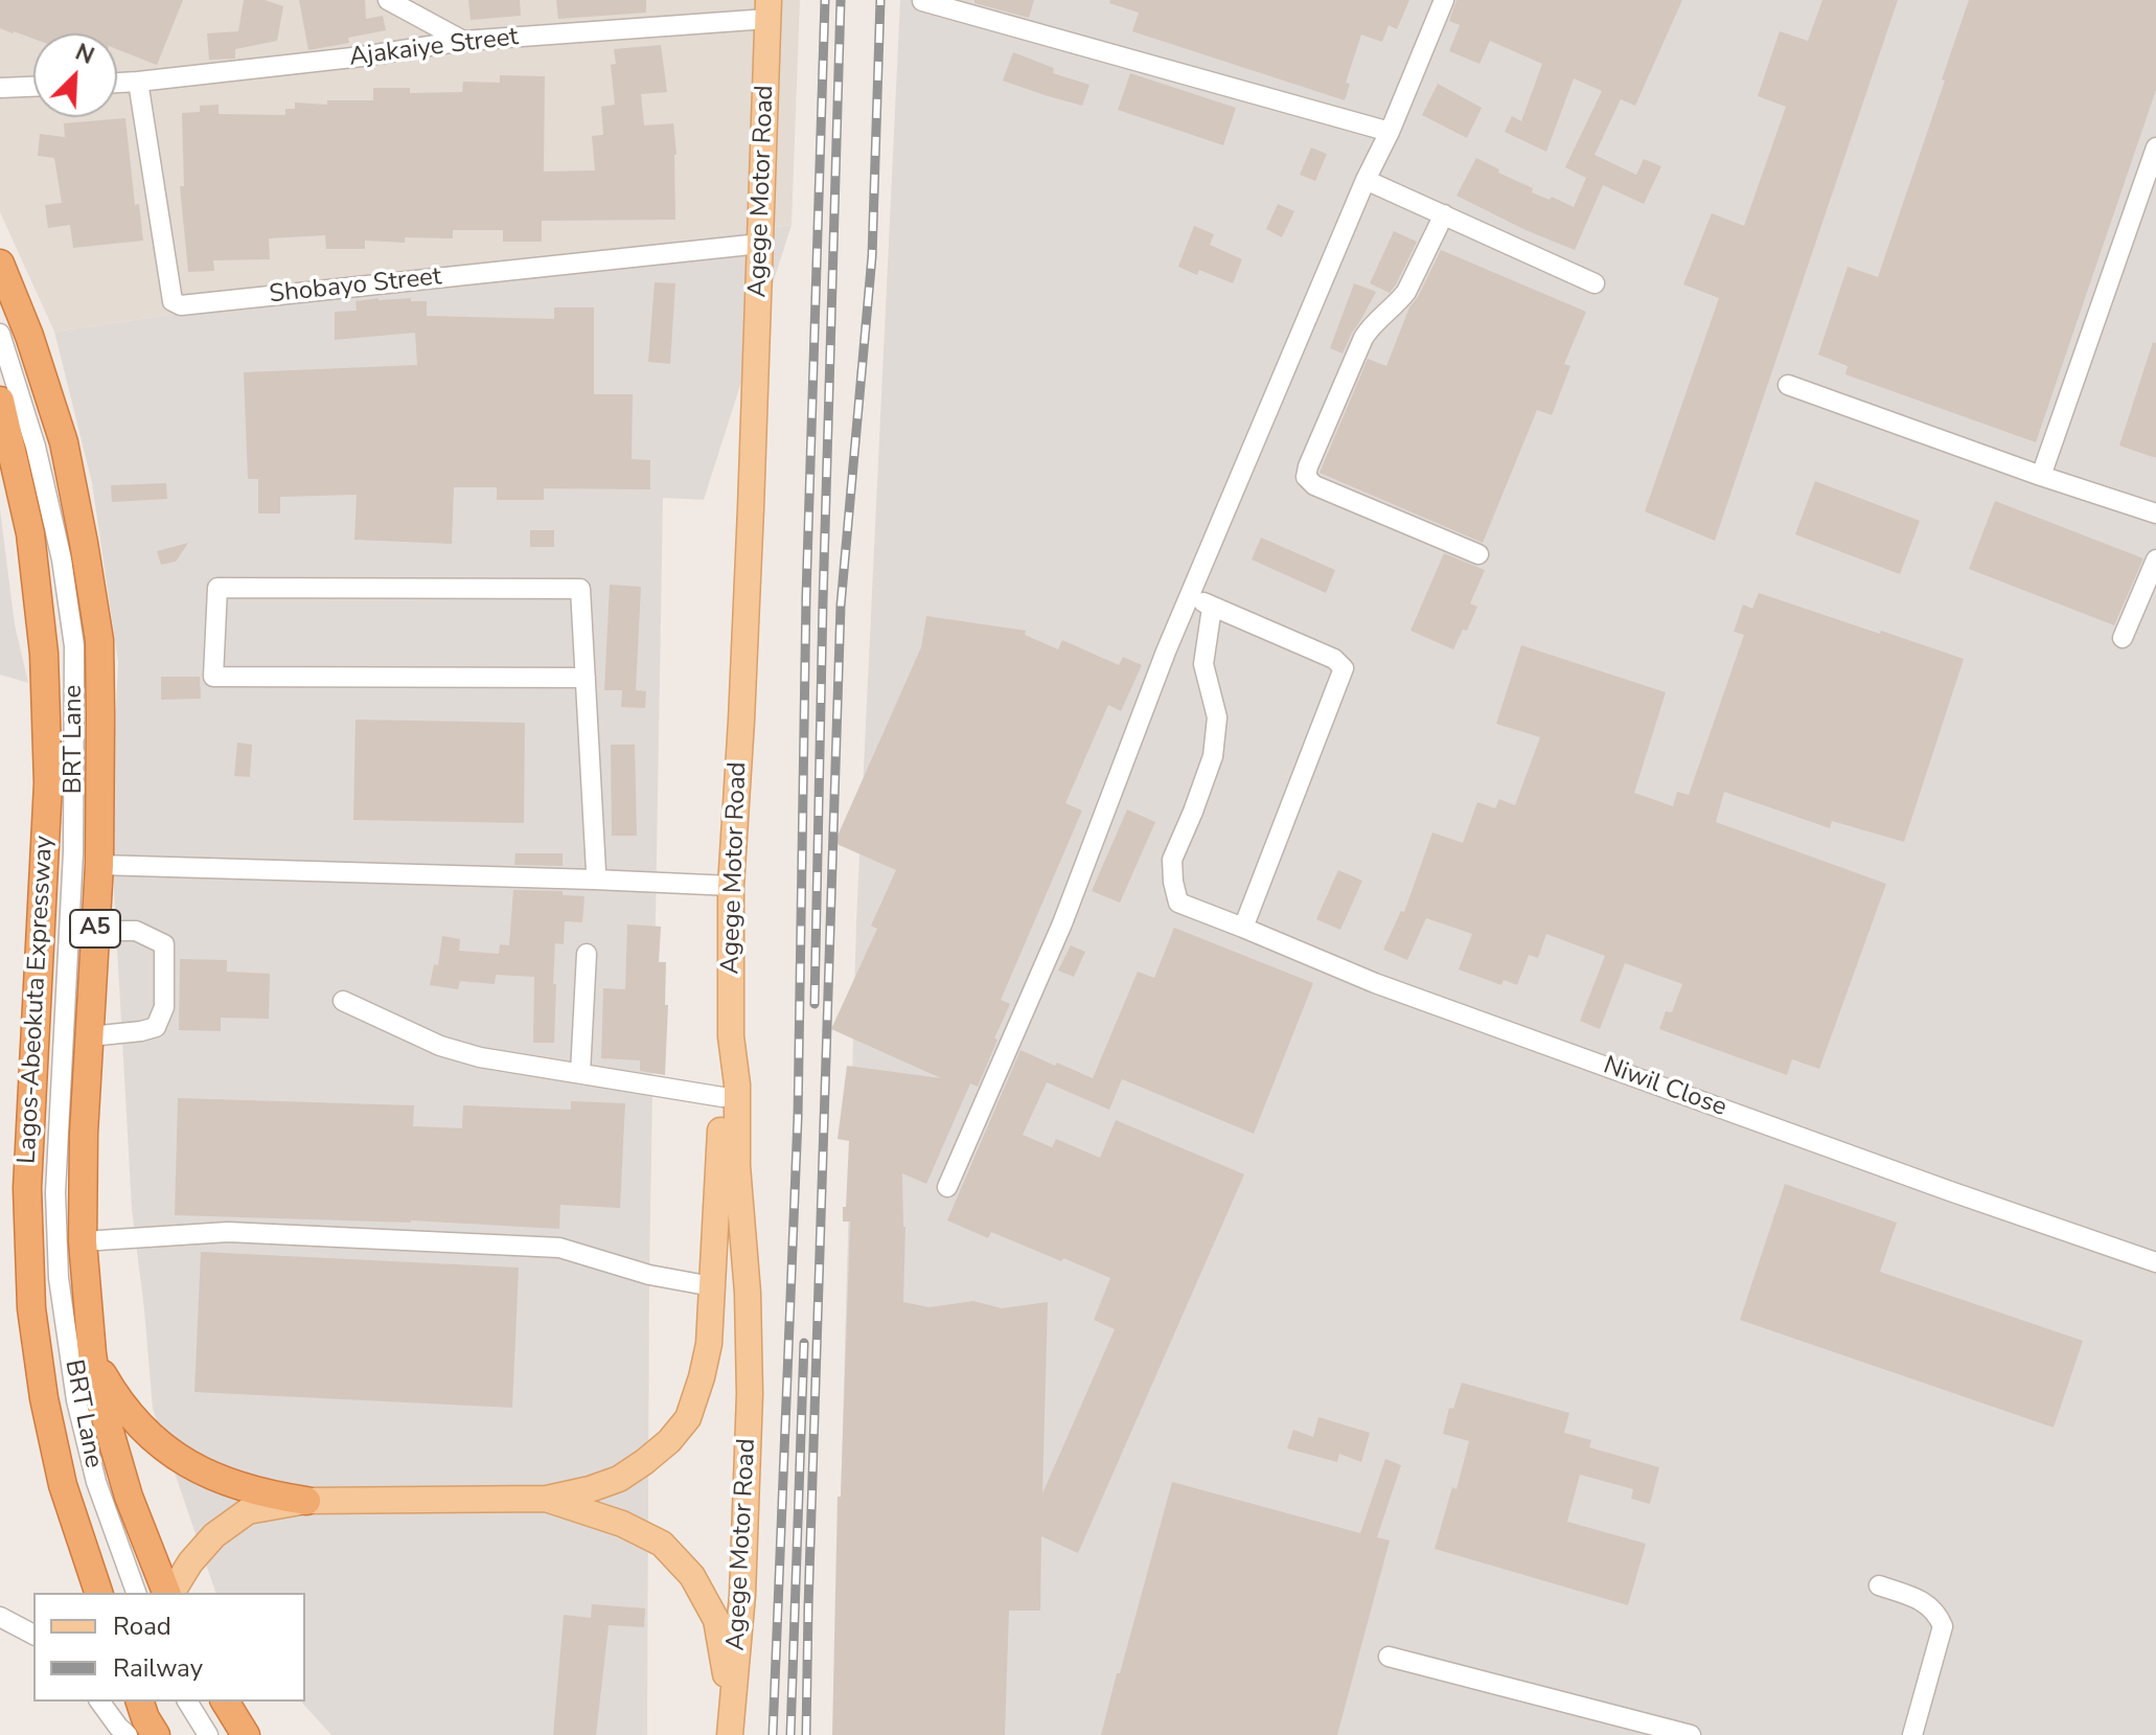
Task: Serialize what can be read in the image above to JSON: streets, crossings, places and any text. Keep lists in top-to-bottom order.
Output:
{
  "streets": {
    "highway": ["A5", "Lagos-Abeokuta Expressway"],
    "main road": ["Agege Motor Road"],
    "street": [
      "Ajakaiye Street",
      "Shobayo Street",
      "BRT Lane",
      "Niwil Close"
    ]
  },
  "crossings": [
    ["Ajakaiye Street", "Agege Motor Road"],
    ["Ajakaiye Street", "Shobayo Street"],
    ["Agege Motor Road", "Shobayo Street"]
  ],
  "legend": ["Road", "Railway"],
  "north": "top right"
}
